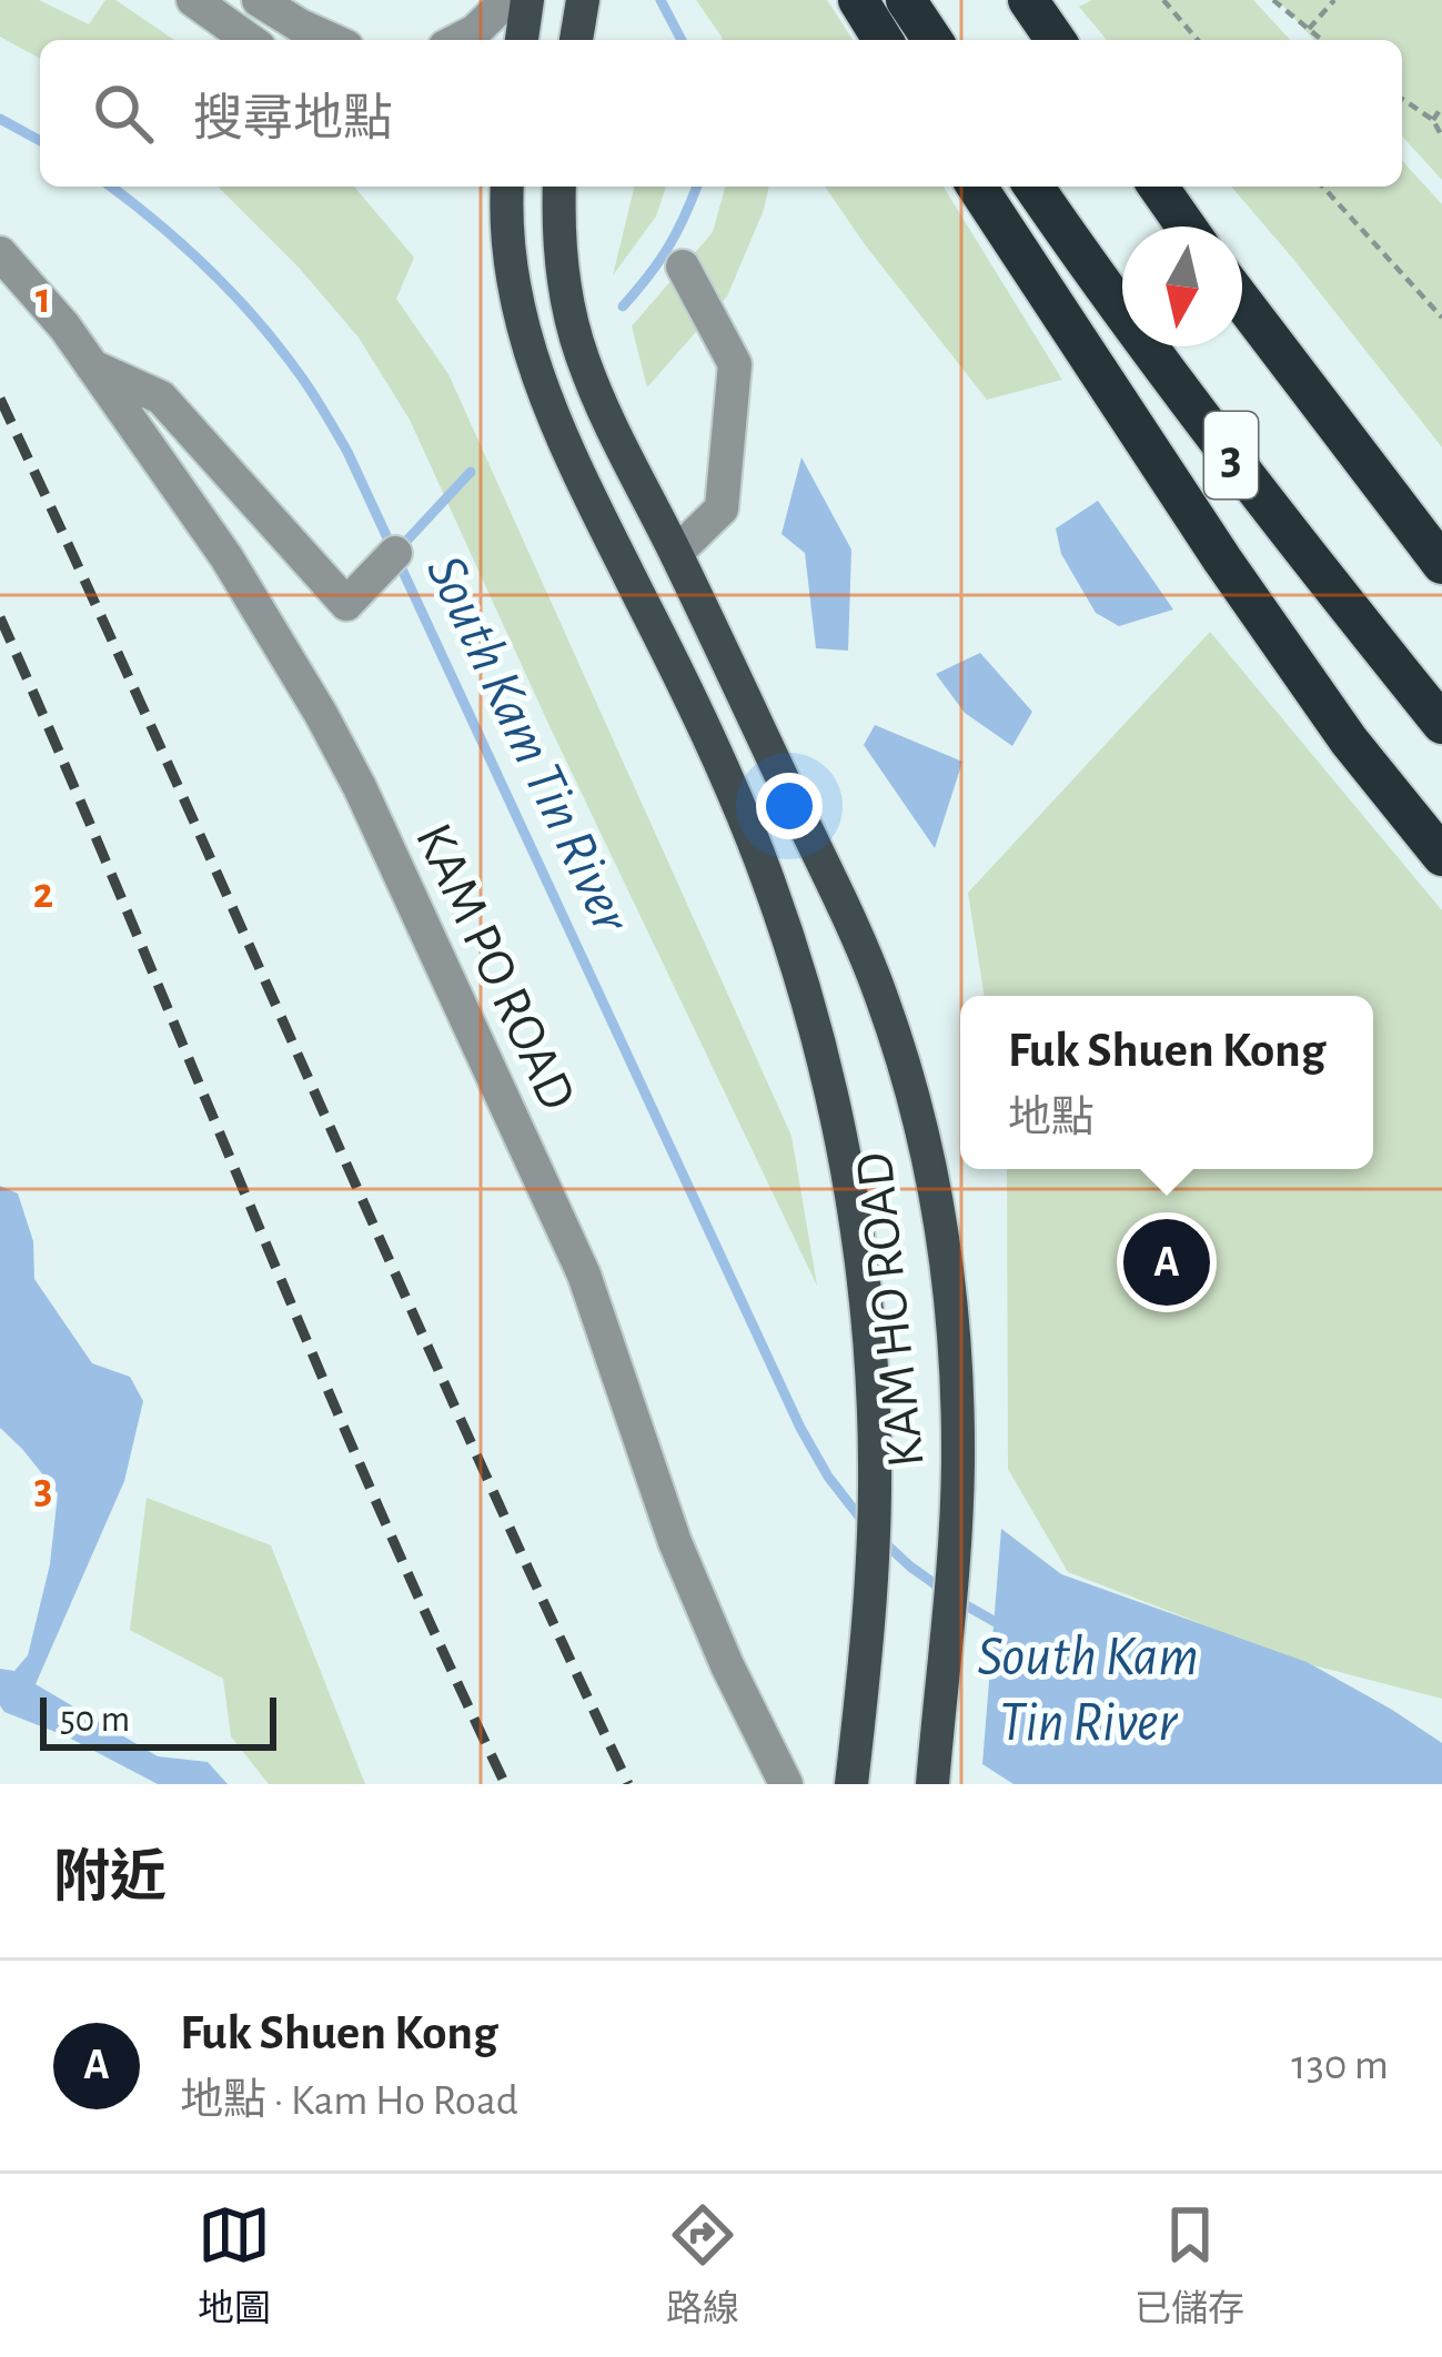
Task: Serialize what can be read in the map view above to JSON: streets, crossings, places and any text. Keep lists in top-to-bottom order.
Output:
{
  "streets": {
    "highway": ["3"],
    "main road": ["KAM HO ROAD"],
    "street": ["KAM PO ROAD"]
  },
  "water": ["South Kam Tin River"],
  "scale_bar": "50 m",
  "north": "bottom",
  "page": {
    "search": "搜尋地點",
    "popup": ["Fuk Shuen Kong", "地點"],
    "pins": "A",
    "scale": "50 m",
    "heading": "附近",
    "list": [
      {
        "mark": "A",
        "name": "Fuk Shuen Kong",
        "note": "地點 · Kam Ho Road",
        "value": "130 m"
      }
    ],
    "nav": ["地圖", "路線", "已儲存"]
  },
  "grid": {
    "rows": ["1", "2", "3"]
  }
}
